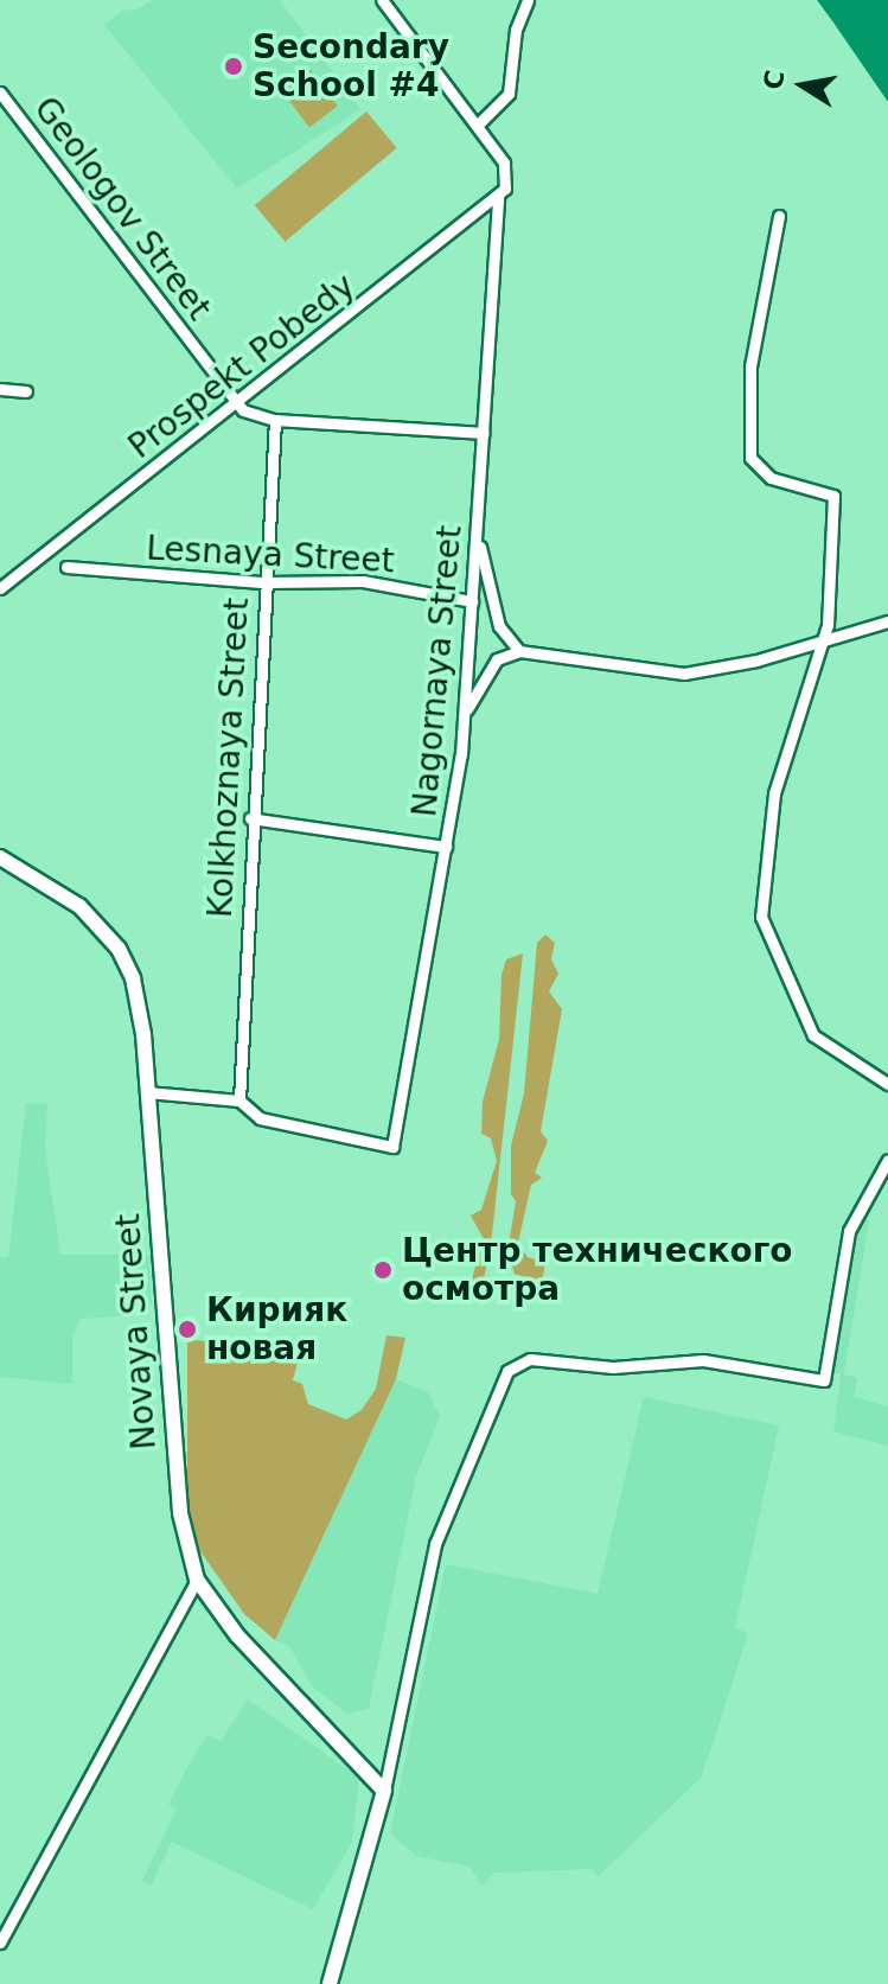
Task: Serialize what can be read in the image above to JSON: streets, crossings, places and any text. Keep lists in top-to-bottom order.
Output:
{
  "streets": {
    "street": [
      "Geologov Street",
      "Prospekt Pobedy",
      "Lesnaya Street",
      "Nagornaya Street",
      "Kolkhoznaya Street",
      "Novaya Street"
    ]
  },
  "crossings": [
    ["Geologov Street", "Prospekt Pobedy"],
    ["Prospekt Pobedy", "Nagornaya Street"],
    ["Lesnaya Street", "Nagornaya Street"],
    ["Lesnaya Street", "Kolkhoznaya Street"],
    ["Nagornaya Street", "Kolkhoznaya Street"]
  ],
  "places": ["Secondary School #4", "Центр технического осмотра", "Кирияк новая"],
  "north": "left"
}
